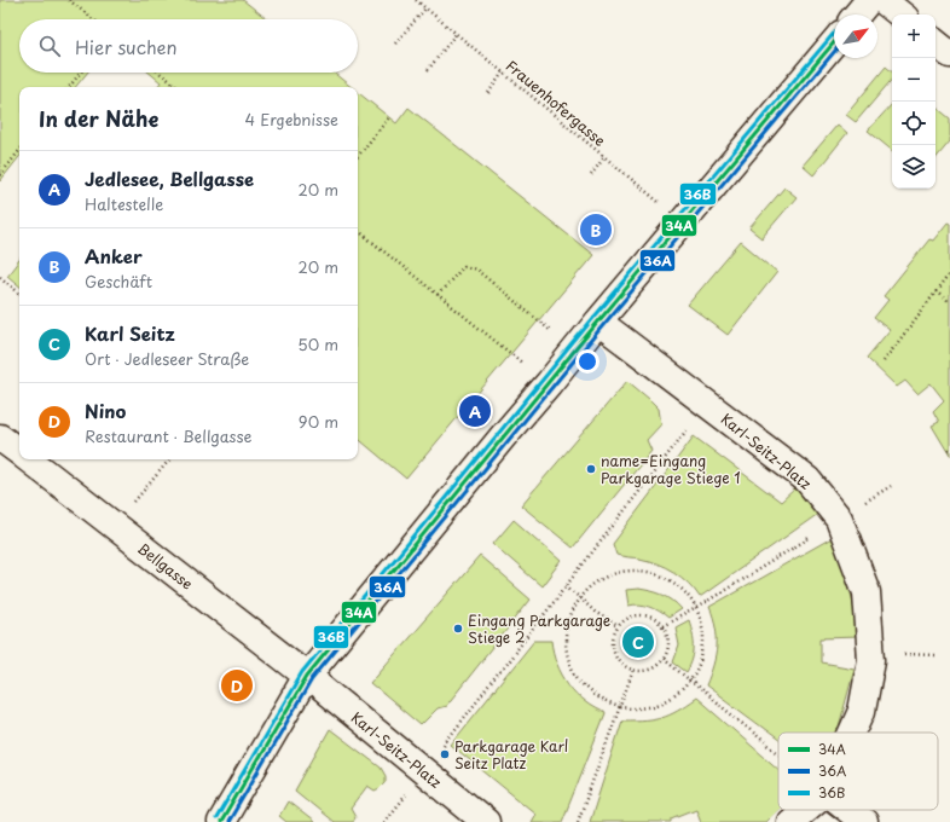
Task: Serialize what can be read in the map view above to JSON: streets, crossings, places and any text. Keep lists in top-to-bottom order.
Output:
{
  "streets": {
    "street": ["Karl-Seitz-Platz", "Bellgasse"],
    "path": ["Frauenhofergasse"]
  },
  "crossings": [
    ["Karl-Seitz-Platz", "Bellgasse"]
  ],
  "places": ["name=Eingang Parkgarage Stiege 1", "Eingang Parkgarage Stiege 2", "Parkgarage Karl Seitz Platz"],
  "lines": ["transit line 36B", "transit line 34A", "transit line 36A"],
  "legend": ["34A", "36A", "36B"],
  "north": "top right",
  "page": {
    "map_buttons": ["+", "−"],
    "search": "Hier suchen",
    "heading": ["In der Nähe", "4 Ergebnisse"],
    "list": [
      {
        "mark": "A",
        "name": "Jedlesee, Bellgasse",
        "note": "Haltestelle",
        "value": "20 m"
      },
      {
        "mark": "B",
        "name": "Anker",
        "note": "Geschäft",
        "value": "20 m"
      },
      {
        "mark": "C",
        "name": "Karl Seitz",
        "note": "Ort · Jedleseer Straße",
        "value": "50 m"
      },
      {
        "mark": "D",
        "name": "Nino",
        "note": "Restaurant · Bellgasse",
        "value": "90 m"
      }
    ],
    "pins": [
      "B",
      "A",
      "C",
      "D"
    ]
  }
}
